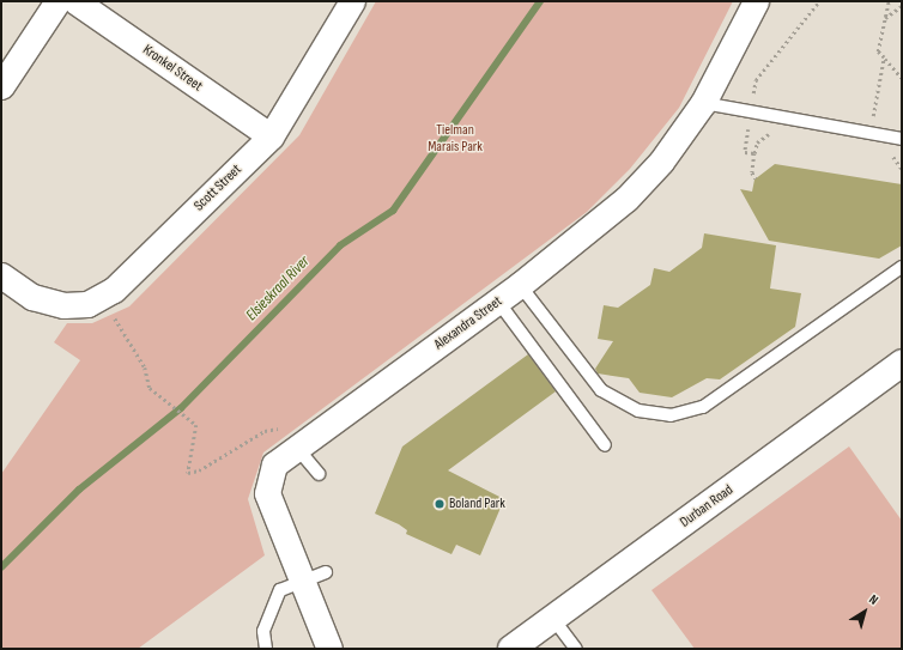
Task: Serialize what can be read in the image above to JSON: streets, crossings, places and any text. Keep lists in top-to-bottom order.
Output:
{
  "streets": {
    "main road": ["Durban Road"],
    "street": ["Kronkel Street", "Scott Street", "Alexandra Street"]
  },
  "crossings": [
    ["Kronkel Street", "Scott Street"]
  ],
  "water": ["Elsieskraal River"],
  "parks": ["Tielman Marais Park"],
  "places": ["Boland Park"],
  "north": "top right"
}
